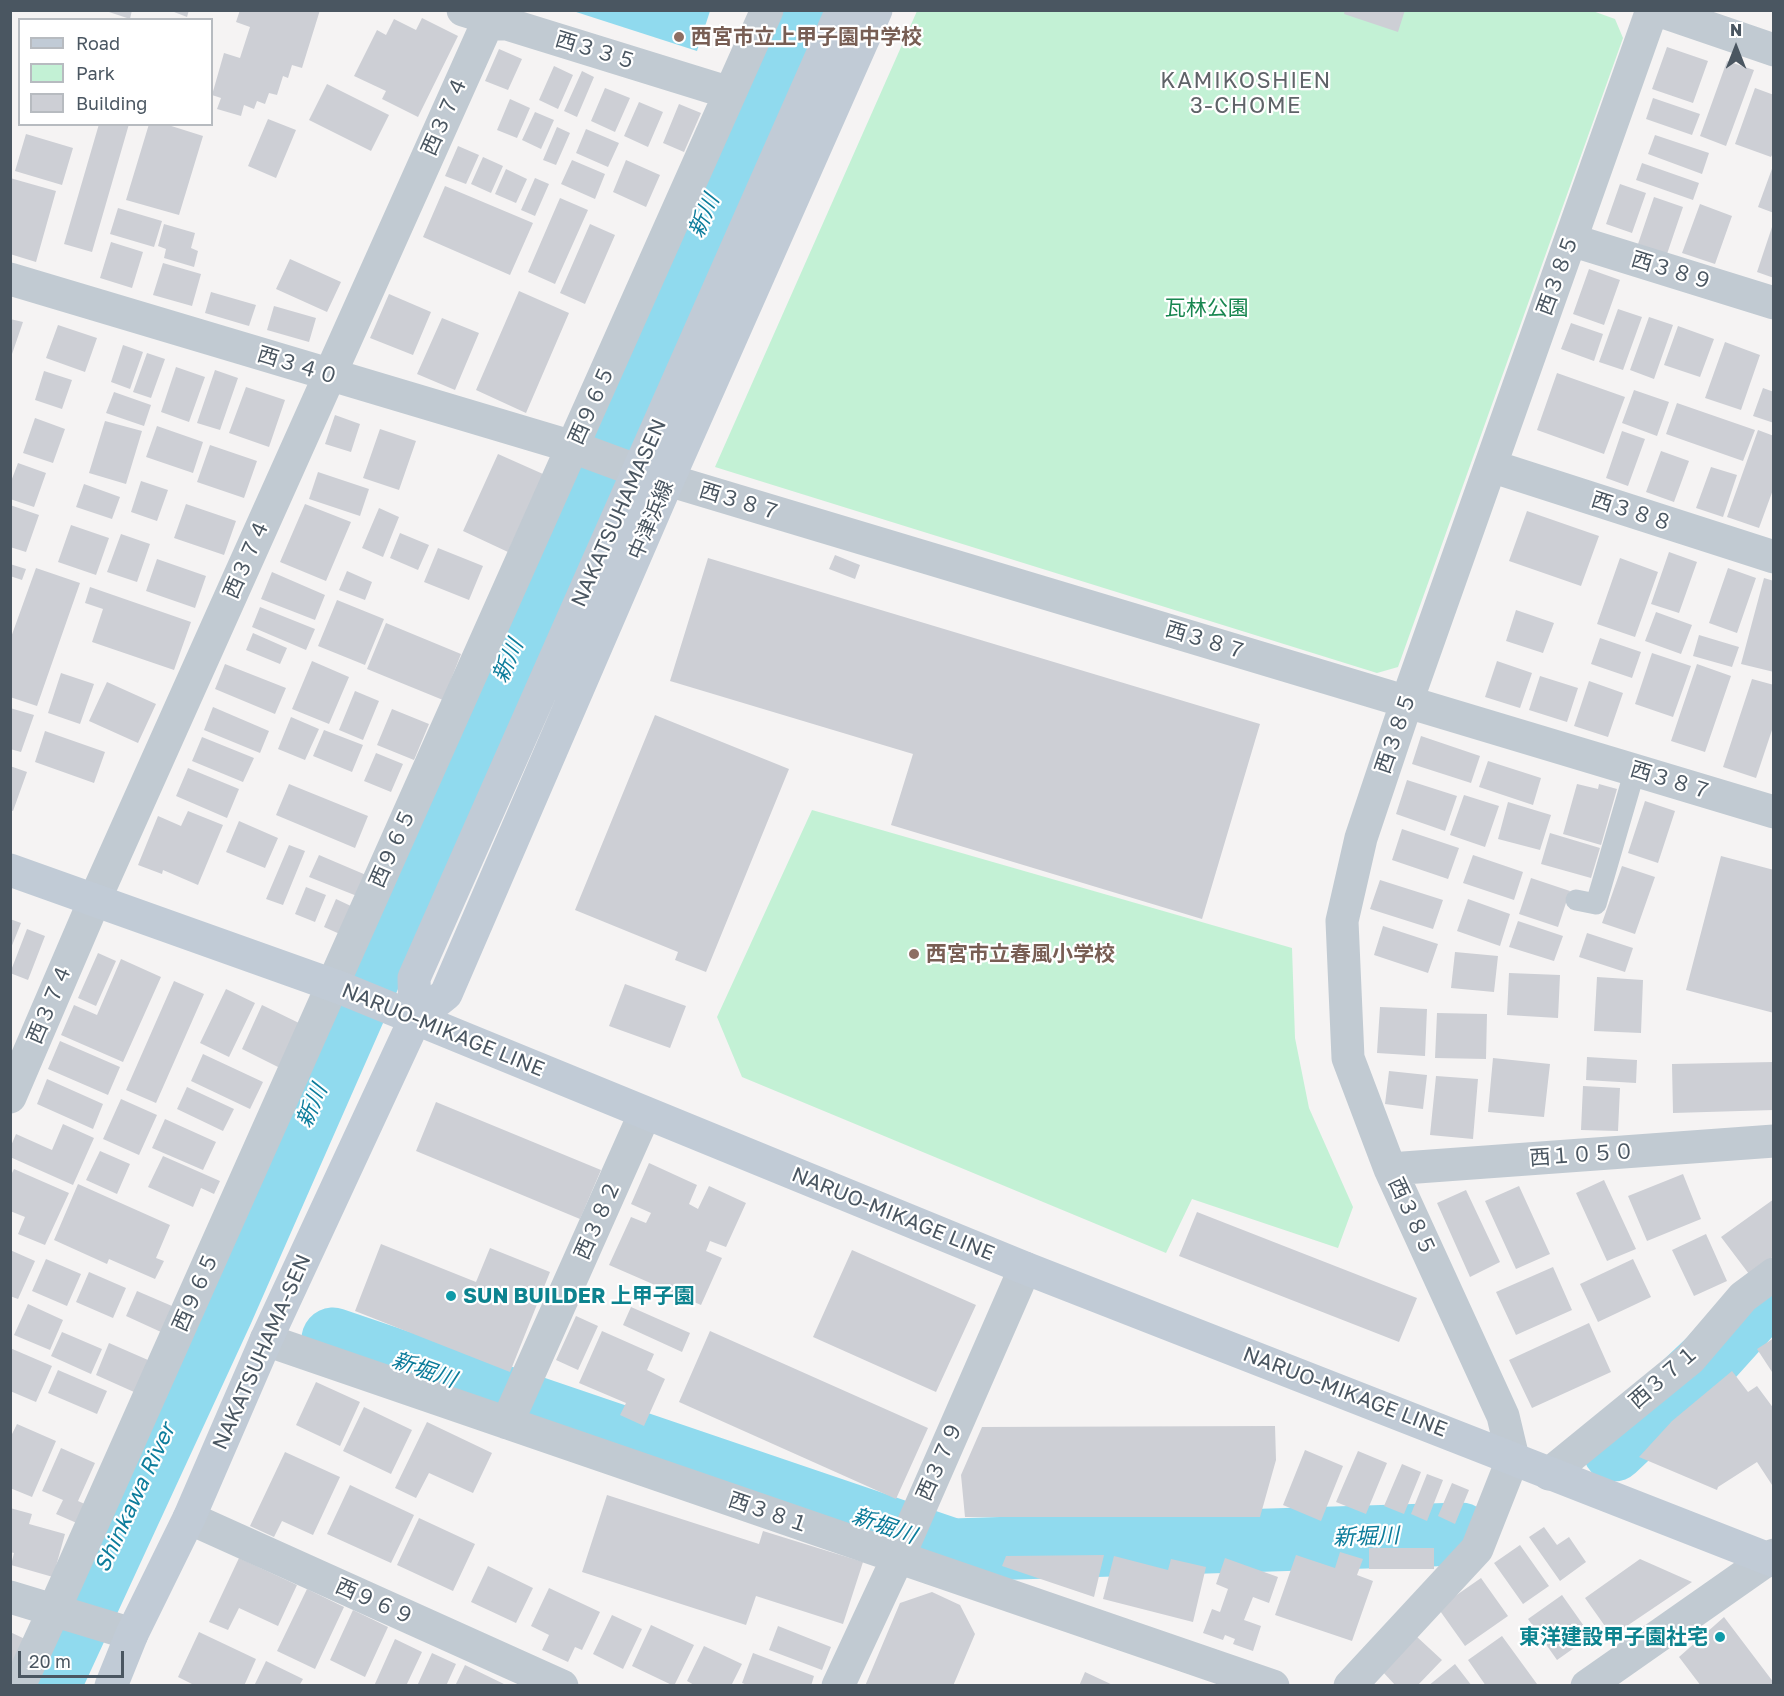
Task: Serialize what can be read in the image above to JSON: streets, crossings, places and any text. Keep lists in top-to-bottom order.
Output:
{
  "streets": {
    "street": [
      "西３３５",
      "西３７４",
      "西３８９",
      "西３８５",
      "西３４０",
      "西９６５",
      "西３８７",
      "西３８８",
      "NAKATSUHAMASEN",
      "中津浜線",
      "NARUO-MIKAGE LINE",
      "西１０５０",
      "西３８２",
      "NAKATSUHAMA-SEN",
      "西３７１",
      "西３７９",
      "西３８１",
      "西９６９"
    ]
  },
  "crossings": [
    ["西３３５", "西３７４"],
    ["西３３５", "西９６５"],
    ["西３７４", "西３４０"],
    ["西３７４", "NARUO-MIKAGE LINE"],
    ["西３８９", "西３８５"],
    ["西３８５", "西３８７"],
    ["西３８５", "西３８８"],
    ["西３８５", "NARUO-MIKAGE LINE"],
    ["西３８５", "西１０５０"],
    ["西３４０", "西９６５"],
    ["西３４０", "西３８７"],
    ["西３４０", "NAKATSUHAMASEN"],
    ["西３４０", "中津浜線"],
    ["西９６５", "NARUO-MIKAGE LINE"],
    ["西３８７", "NAKATSUHAMASEN"],
    ["西３８７", "中津浜線"],
    ["NAKATSUHAMASEN", "中津浜線"],
    ["NAKATSUHAMASEN", "NARUO-MIKAGE LINE"],
    ["NAKATSUHAMASEN", "NAKATSUHAMA-SEN"],
    ["NARUO-MIKAGE LINE", "西３８２"],
    ["NARUO-MIKAGE LINE", "NAKATSUHAMA-SEN"],
    ["NARUO-MIKAGE LINE", "西３７１"],
    ["NARUO-MIKAGE LINE", "西３７９"],
    ["西３８２", "西３８１"],
    ["NAKATSUHAMA-SEN", "西３８１"],
    ["NAKATSUHAMA-SEN", "西９６９"],
    ["西３７９", "西３８１"]
  ],
  "districts": ["KAMIKOSHIEN 3-CHOME"],
  "water": ["新川", "新堀川", "Shinkawa River"],
  "parks": ["瓦林公園"],
  "places": [
    "西宮市立上甲子園中学校",
    "西宮市立春風小学校",
    "SUN BUILDER 上甲子園",
    "東洋建設甲子園社宅"
  ],
  "legend": ["Road", "Park", "Building"],
  "scale_bar": "20 m",
  "north": "top"
}
